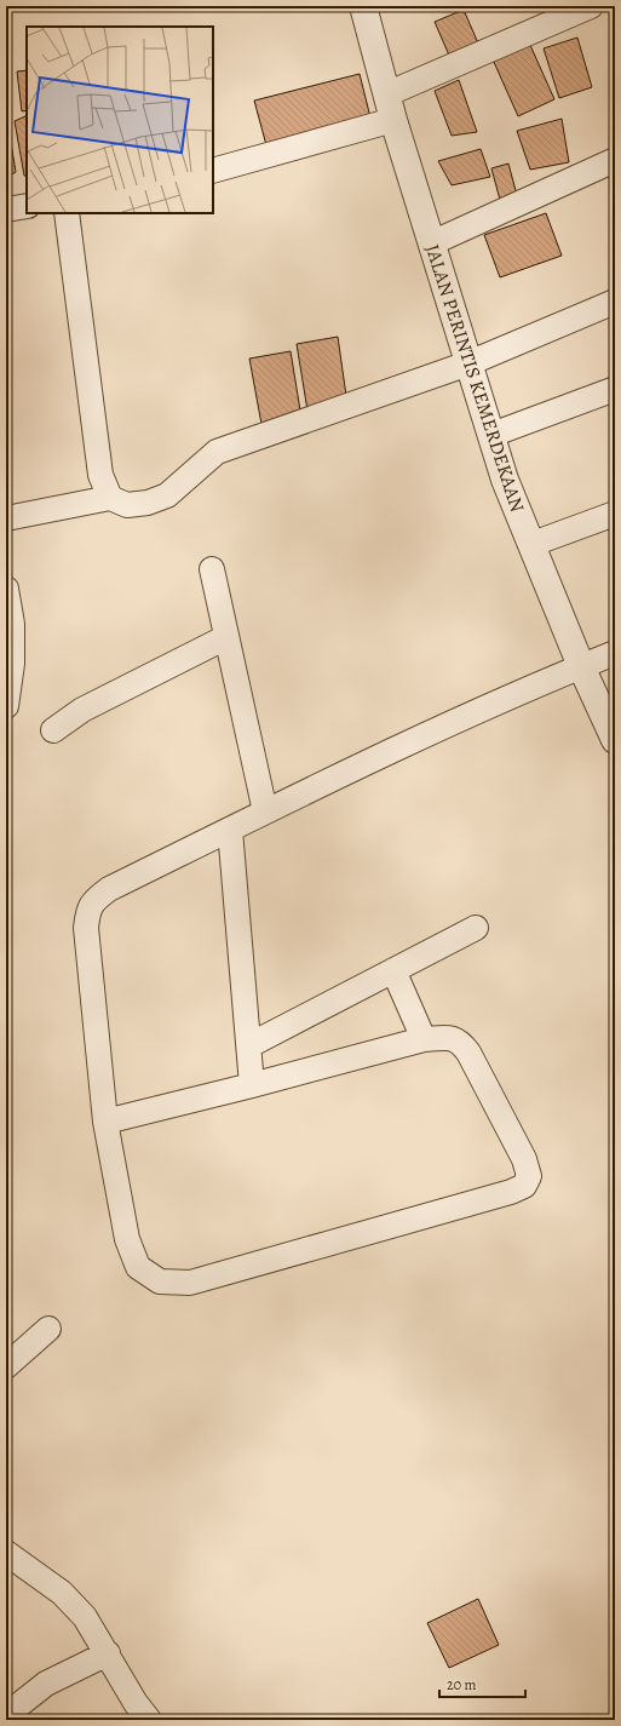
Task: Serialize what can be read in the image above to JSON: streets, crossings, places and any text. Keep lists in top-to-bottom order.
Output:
{
  "streets": {
    "street": ["JALAN PERINTIS KEMERDEKAAN"]
  },
  "scale_bar": "20 m"
}
